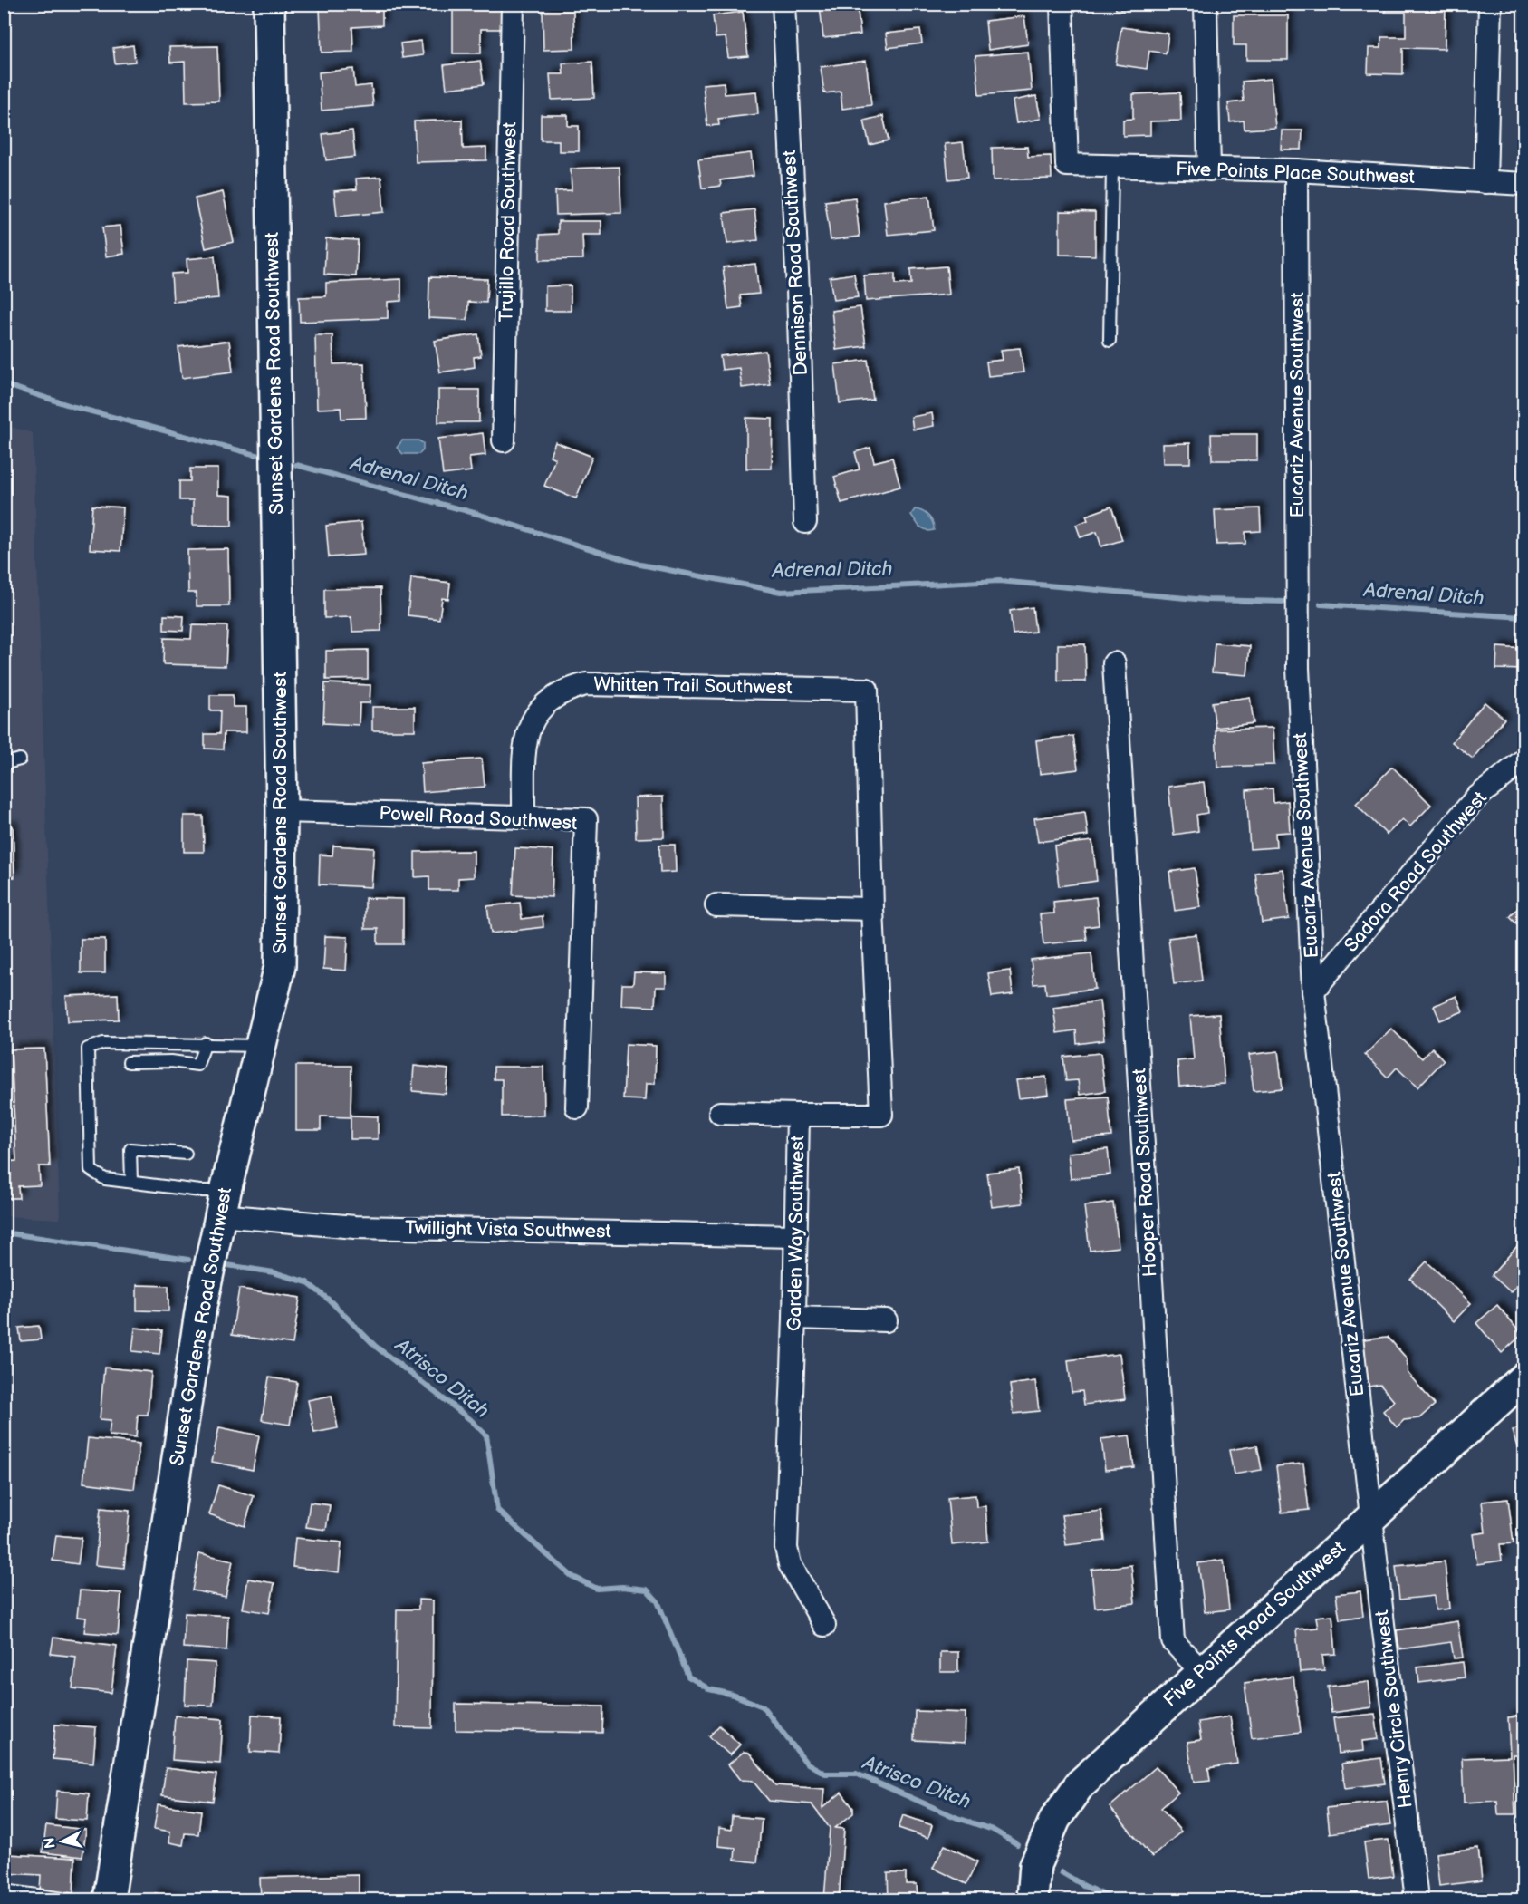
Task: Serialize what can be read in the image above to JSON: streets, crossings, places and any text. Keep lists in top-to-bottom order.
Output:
{
  "streets": {
    "street": [
      "Five Points Place Southwest",
      "Trujillo Road Southwest",
      "Dennison Road Southwest",
      "Sunset Gardens Road Southwest",
      "Eucariz Avenue Southwest",
      "Whitten Trail Southwest",
      "Powell Road Southwest",
      "Sadora Road Southwest",
      "Hooper Road Southwest",
      "Twillight Vista Southwest",
      "Garden Way Southwest",
      "Five Points Road Southwest",
      "Henry Circle Southwest"
    ]
  },
  "crossings": [
    ["Five Points Place Southwest", "Eucariz Avenue Southwest"],
    ["Sunset Gardens Road Southwest", "Powell Road Southwest"],
    ["Sunset Gardens Road Southwest", "Twillight Vista Southwest"],
    ["Eucariz Avenue Southwest", "Sadora Road Southwest"],
    ["Eucariz Avenue Southwest", "Five Points Road Southwest"],
    ["Eucariz Avenue Southwest", "Henry Circle Southwest"],
    ["Whitten Trail Southwest", "Powell Road Southwest"],
    ["Whitten Trail Southwest", "Garden Way Southwest"],
    ["Hooper Road Southwest", "Five Points Road Southwest"],
    ["Twillight Vista Southwest", "Garden Way Southwest"],
    ["Five Points Road Southwest", "Henry Circle Southwest"]
  ],
  "water": ["Adrenal Ditch", "Atrisco Ditch"],
  "north": "left"
}
